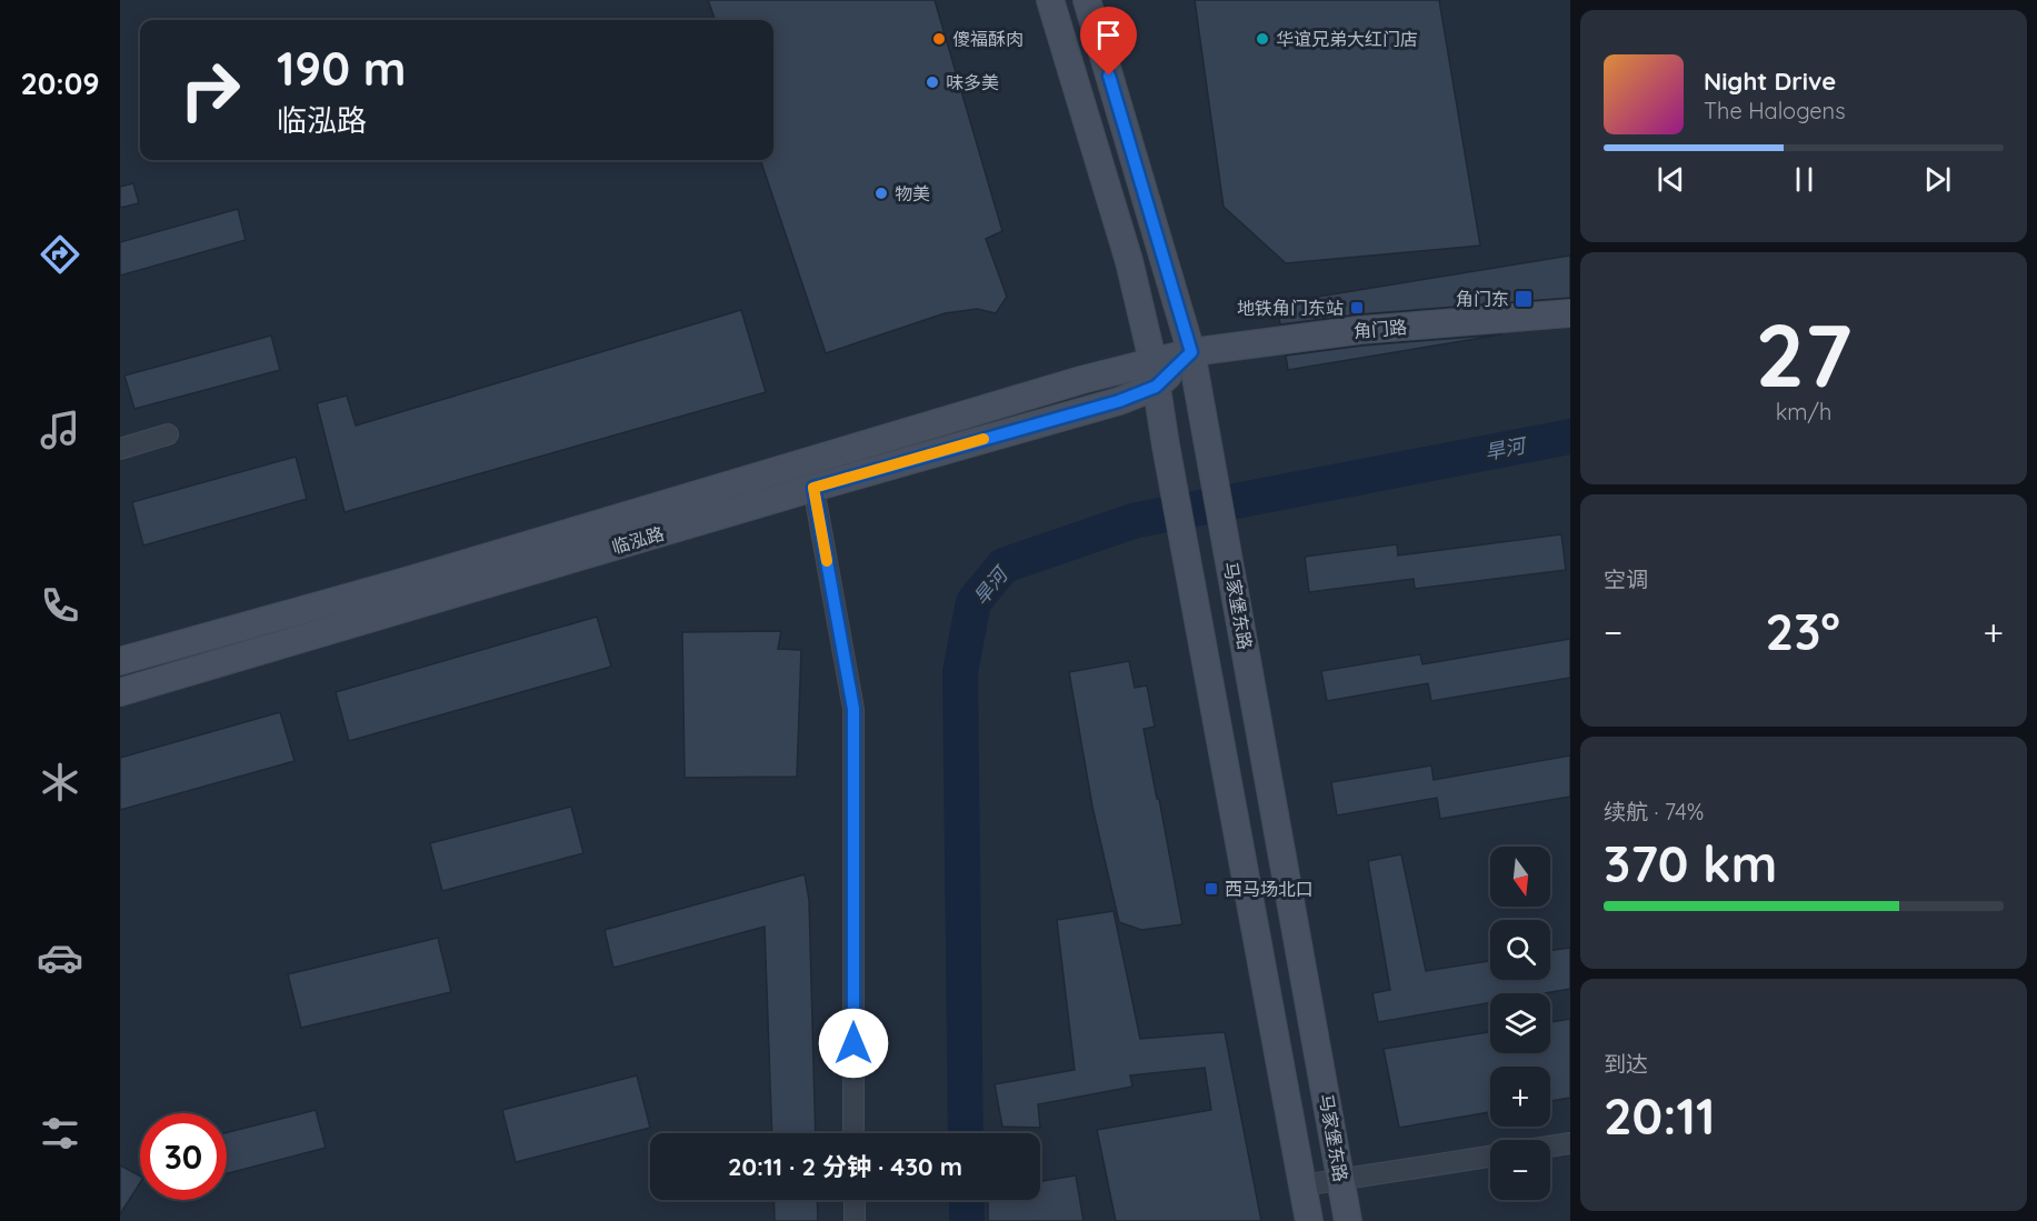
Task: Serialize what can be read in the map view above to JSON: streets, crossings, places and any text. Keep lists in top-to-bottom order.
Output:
{
  "streets": {
    "main road": ["角门路", "临泓路", "马家堡东路"]
  },
  "crossings": [
    ["角门路", "临泓路"],
    ["角门路", "马家堡东路"]
  ],
  "water": ["旱河"],
  "places": {
    "other": [
      "傻福酥肉",
      "华谊兄弟大红门店",
      "味多美",
      "物美"
    ],
    "transit": ["角门东", "地铁角门东站", "西马场北口"]
  },
  "north": "bottom",
  "page": {
    "tabs": "20:09",
    "turn": ["190 m", "临泓路"],
    "song": ["Night Drive", "The Halogens"],
    "tile": [
      ["27", "km/h"],
      "空调",
      ["续航 · 74%", "370 km"],
      ["到达", "20:11"]
    ],
    "heat": ["−", "23°", "+"],
    "map_buttons": ["+", "−"],
    "limit": "30",
    "trip": "20:11 · 2 分钟 · 430 m"
  }
}
